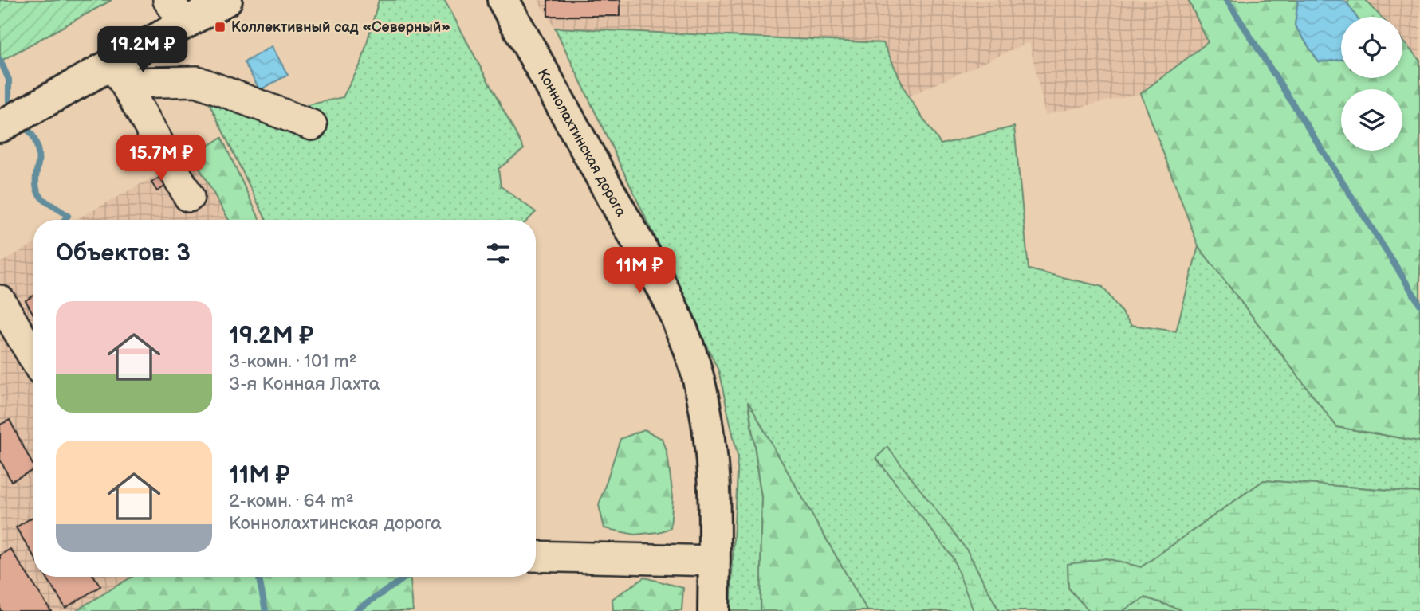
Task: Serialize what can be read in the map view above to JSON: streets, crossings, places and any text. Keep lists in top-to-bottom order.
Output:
{
  "streets": {
    "main road": ["Коннолахтинская дорога"]
  },
  "places": {
    "transit": ["Коллективный сад «Северный»"]
  },
  "page": {
    "price": ["19.2M ₽", "15.7M ₽", "11M ₽"],
    "heading": "Объектов: 3",
    "list": [
      {
        "name": "19.2M ₽",
        "note": "3-комн. · 101 m² · 3-я Конная Лахта"
      },
      {
        "name": "11M ₽",
        "note": "2-комн. · 64 m² · Коннолахтинская дорога"
      }
    ]
  }
}
